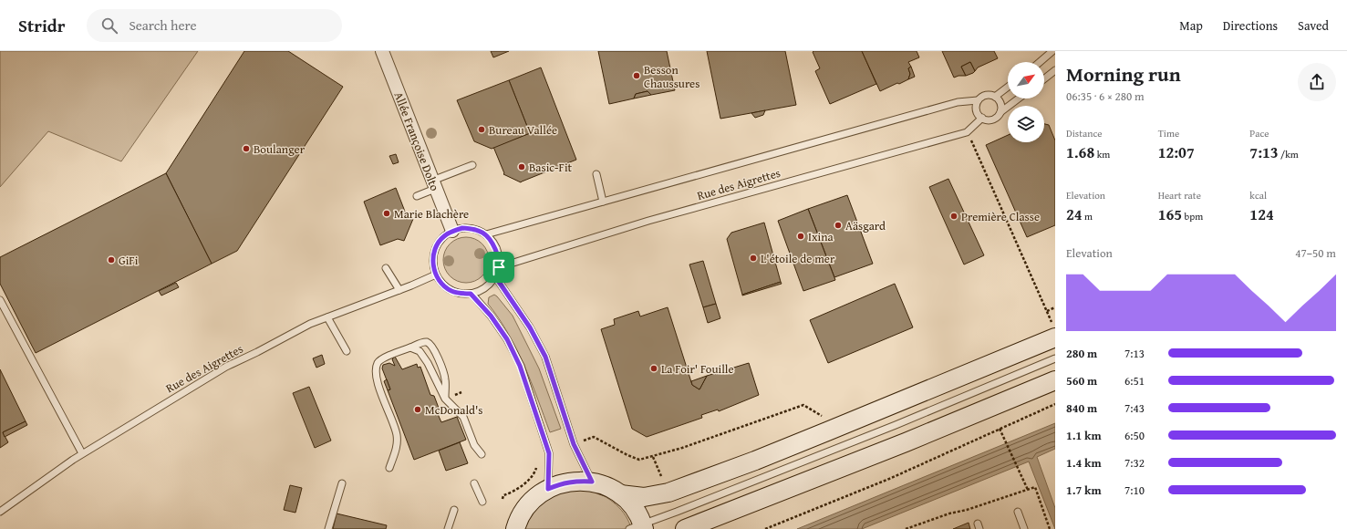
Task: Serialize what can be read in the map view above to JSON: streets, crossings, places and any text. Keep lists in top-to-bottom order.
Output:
{
  "streets": {
    "street": ["Allée Françoise Dolto"],
    "lane": ["Rue des Aigrettes"]
  },
  "crossings": [
    ["Allée Françoise Dolto", "Rue des Aigrettes"]
  ],
  "places": [
    "Besson Chaussures",
    "Bureau Vallée",
    "Boulanger",
    "Basic-Fit",
    "Marie Blachère",
    "Première Classe",
    "Aäsgard",
    "Ixina",
    "L'étoile de mer",
    "GiFi",
    "La Foir' Fouille",
    "McDonald's"
  ],
  "north": "top right",
  "page": {
    "header": "Stridr",
    "search": "Search here",
    "nav": ["Map", "Directions", "Saved"],
    "heading": ["Morning run", "06:35 · 6 × 280 m"],
    "stats": [
      ["Distance", "1.68 km"],
      ["Time", "12:07"],
      ["Pace", "7:13 /km"],
      ["Elevation", "24 m"],
      ["Heart rate", "165 bpm"],
      ["kcal", "124"]
    ],
    "chart": ["Elevation", "47–50 m"],
    "list": [
      {
        "name": "280 m",
        "note": "7:13"
      },
      {
        "name": "560 m",
        "note": "6:51"
      },
      {
        "name": "840 m",
        "note": "7:43"
      },
      {
        "name": "1.1 km",
        "note": "6:50"
      },
      {
        "name": "1.4 km",
        "note": "7:32"
      },
      {
        "name": "1.7 km",
        "note": "7:10"
      }
    ]
  }
}
